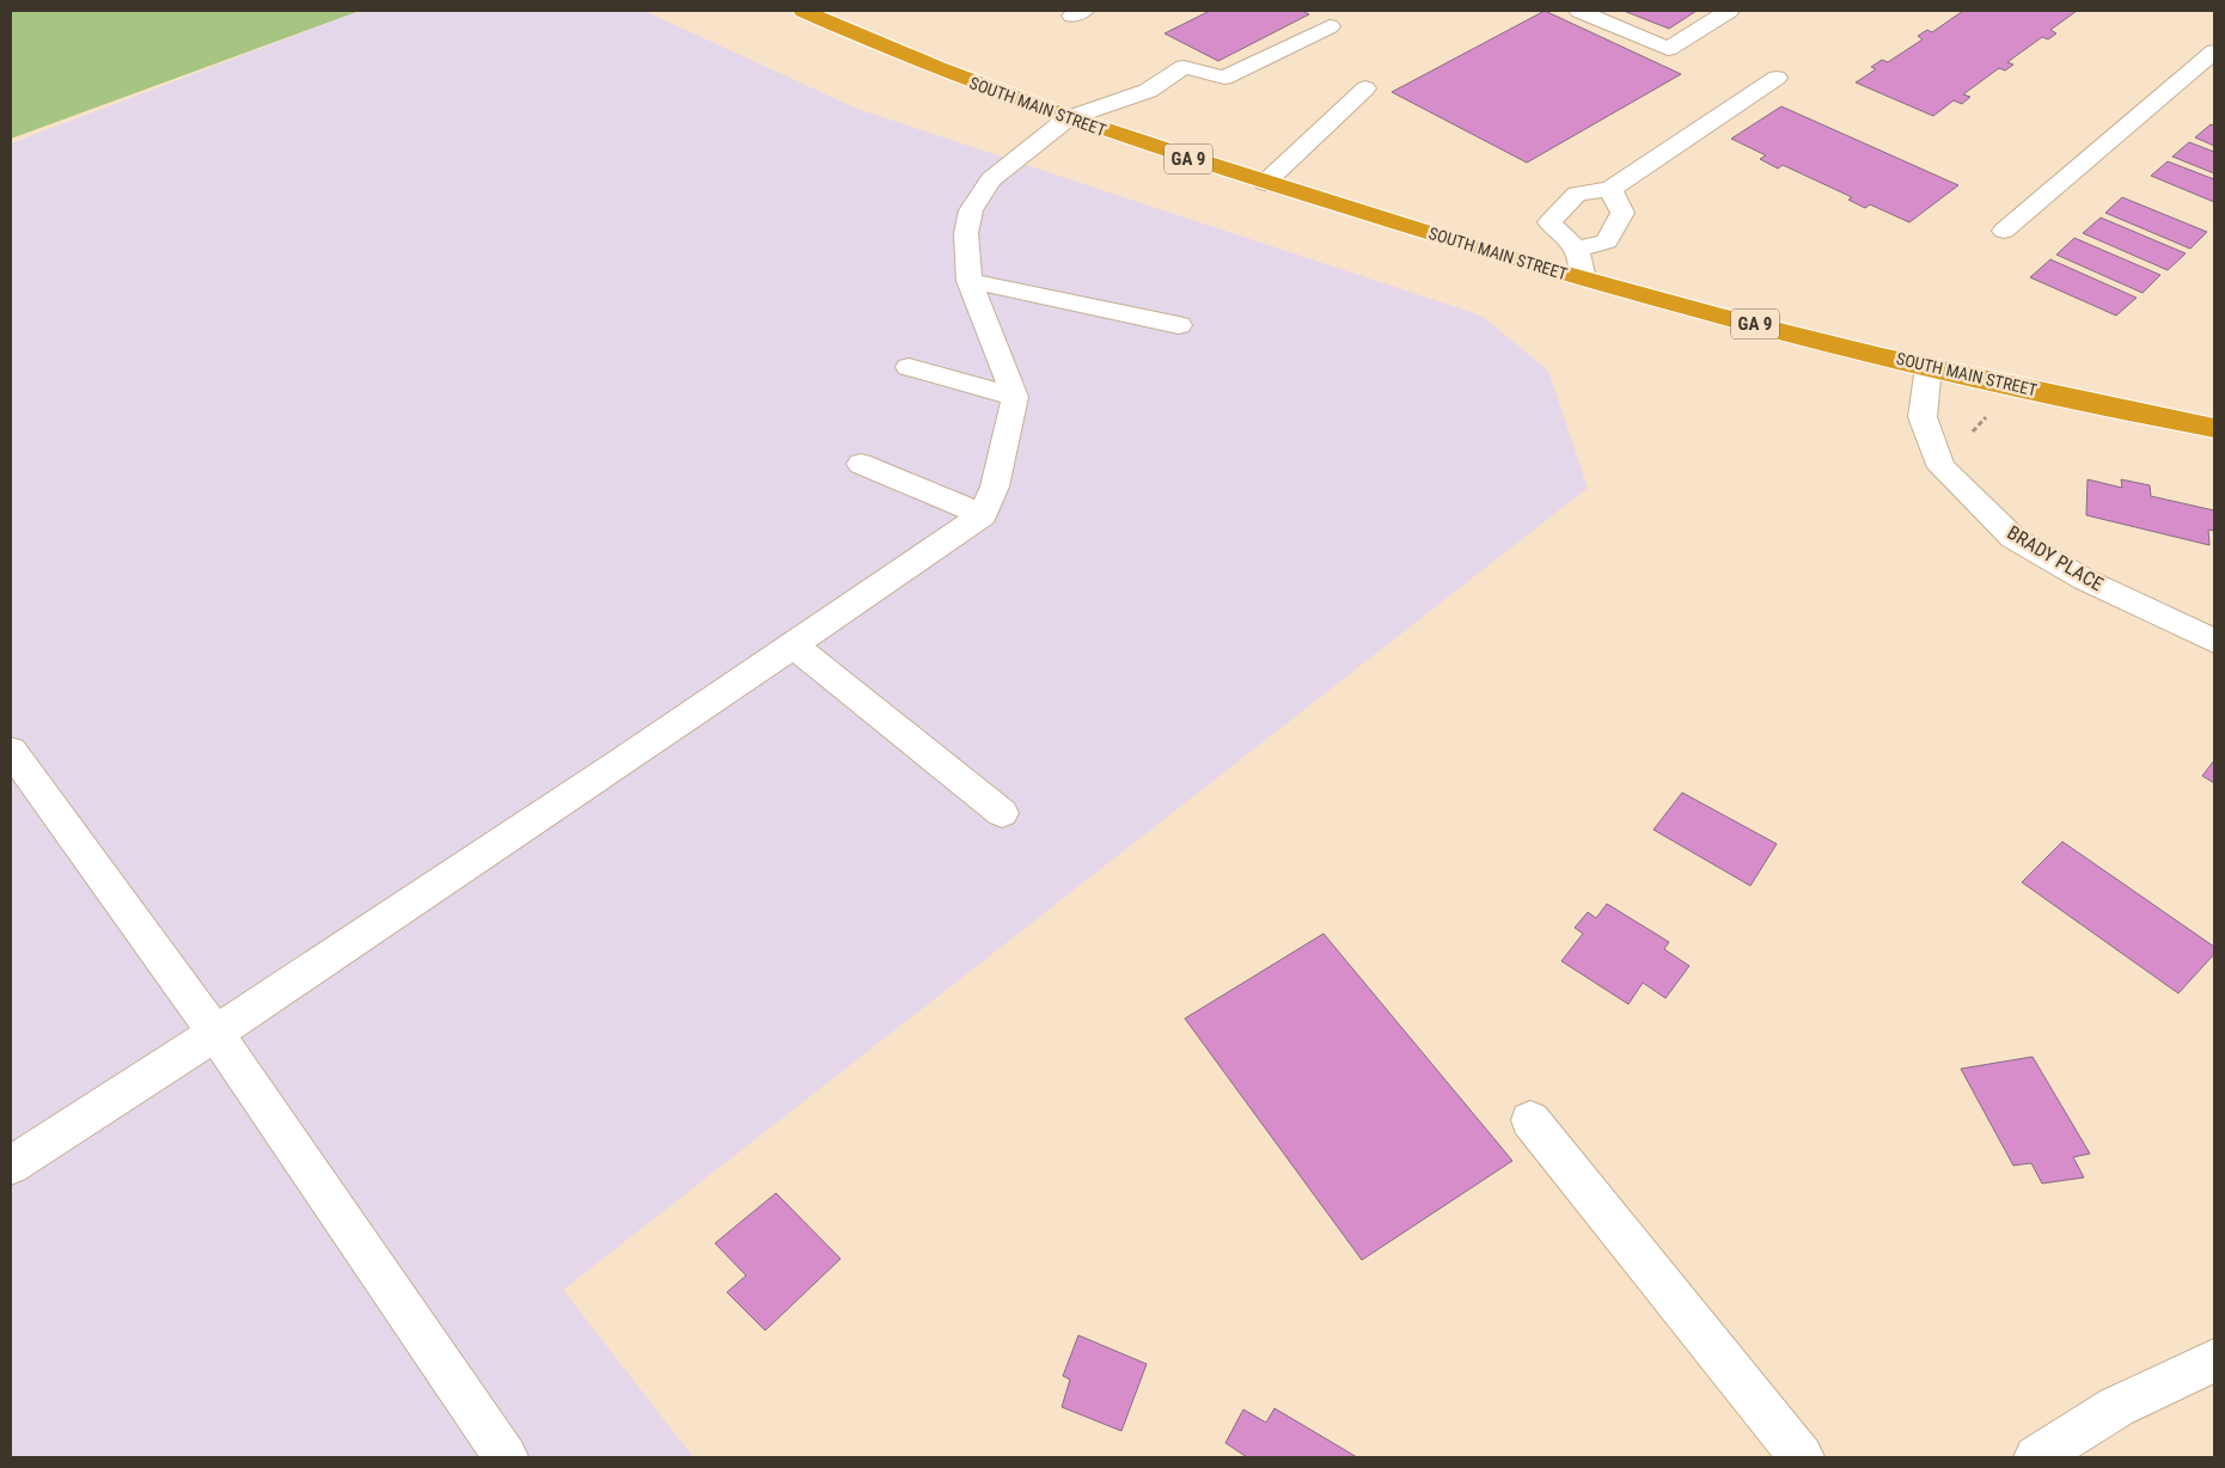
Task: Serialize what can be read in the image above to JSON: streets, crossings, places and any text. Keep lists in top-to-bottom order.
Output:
{
  "streets": {
    "highway": ["SOUTH MAIN STREET", "GA 9"],
    "street": ["BRADY PLACE"]
  },
  "crossings": [
    ["SOUTH MAIN STREET", "BRADY PLACE"]
  ]
}
